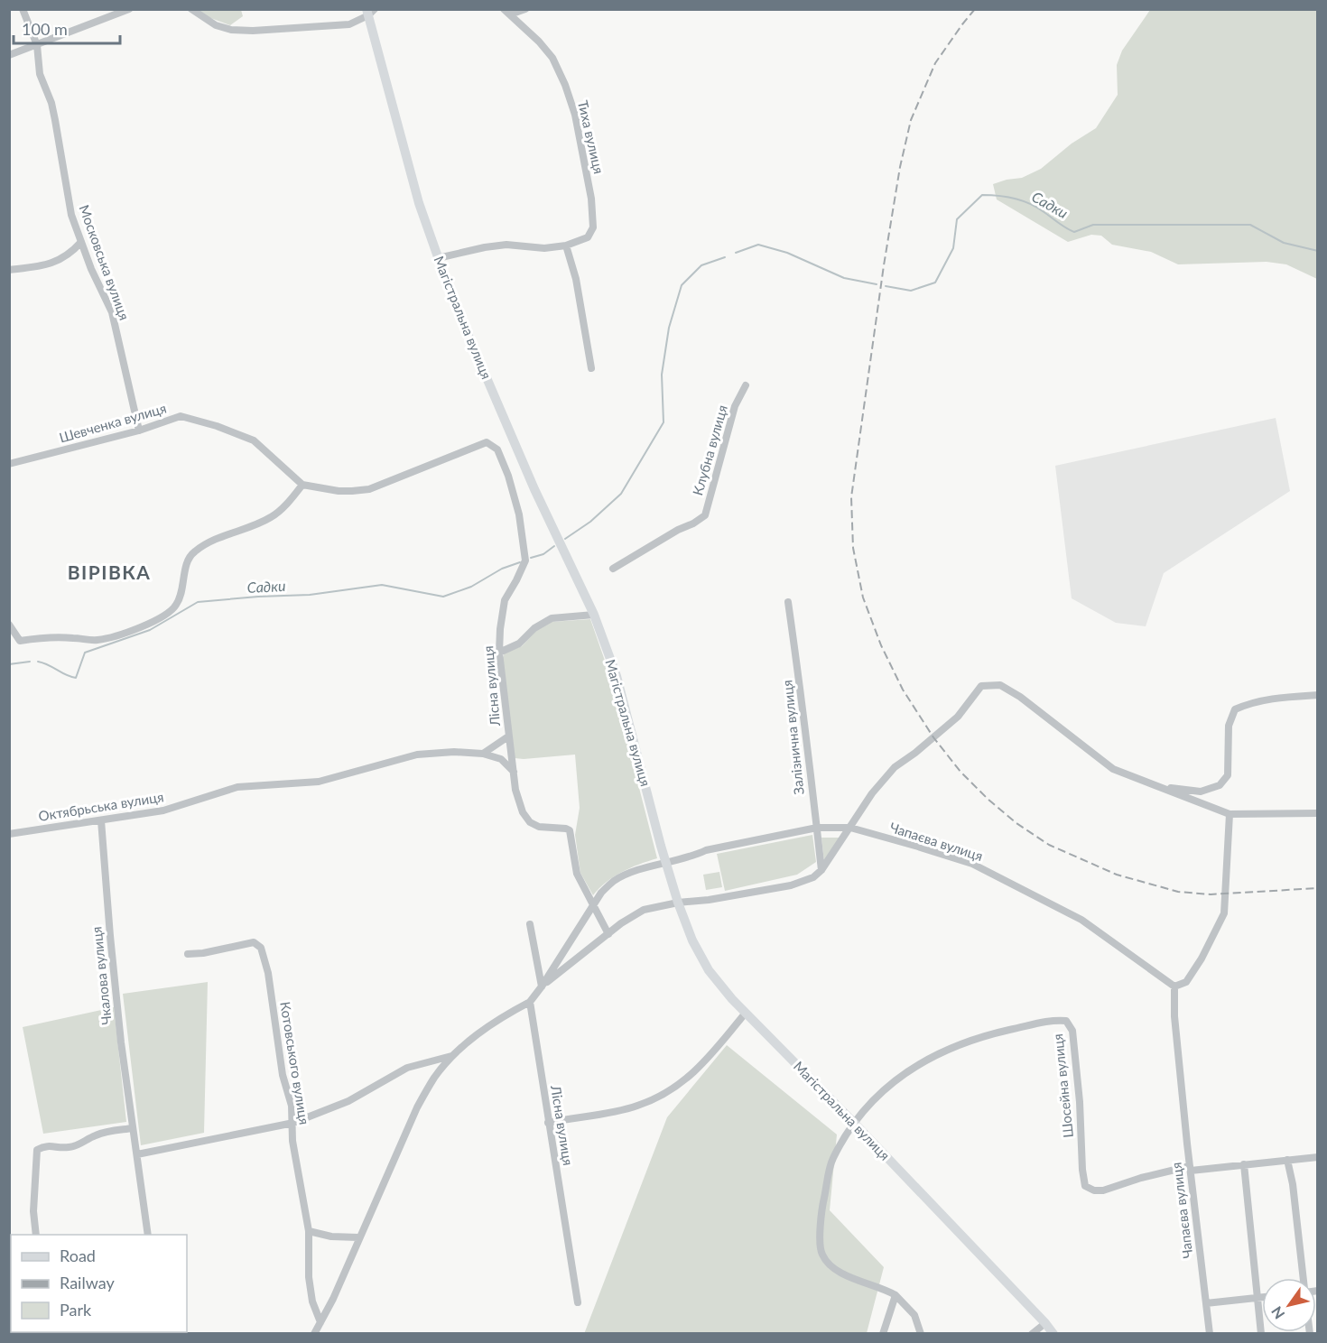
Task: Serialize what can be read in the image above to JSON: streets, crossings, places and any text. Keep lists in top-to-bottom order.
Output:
{
  "streets": {
    "main road": ["Магістральна вулиця"],
    "street": [
      "Тиха вулиця",
      "Московська вулиця",
      "Шевченка вулиця",
      "Клубна вулиця",
      "Лісна вулиця",
      "Залізнична вулиця",
      "Октябрьська вулиця",
      "Чапаєва вулиця",
      "Чкалова вулиця",
      "Котовського вулиця",
      "Шосейна вулиця"
    ]
  },
  "crossings": [
    ["Тиха вулиця", "Магістральна вулиця"],
    ["Московська вулиця", "Шевченка вулиця"],
    ["Магістральна вулиця", "Шосейна вулиця"],
    ["Шевченка вулиця", "Лісна вулиця"],
    ["Лісна вулиця", "Чапаєва вулиця"],
    ["Залізнична вулиця", "Чапаєва вулиця"],
    ["Октябрьська вулиця", "Чкалова вулиця"],
    ["Чапаєва вулиця", "Шосейна вулиця"]
  ],
  "districts": ["ВІРІВКА"],
  "water": ["Садки"],
  "legend": ["Road", "Railway", "Park"],
  "scale_bar": "100 m",
  "north": "bottom left"
}
